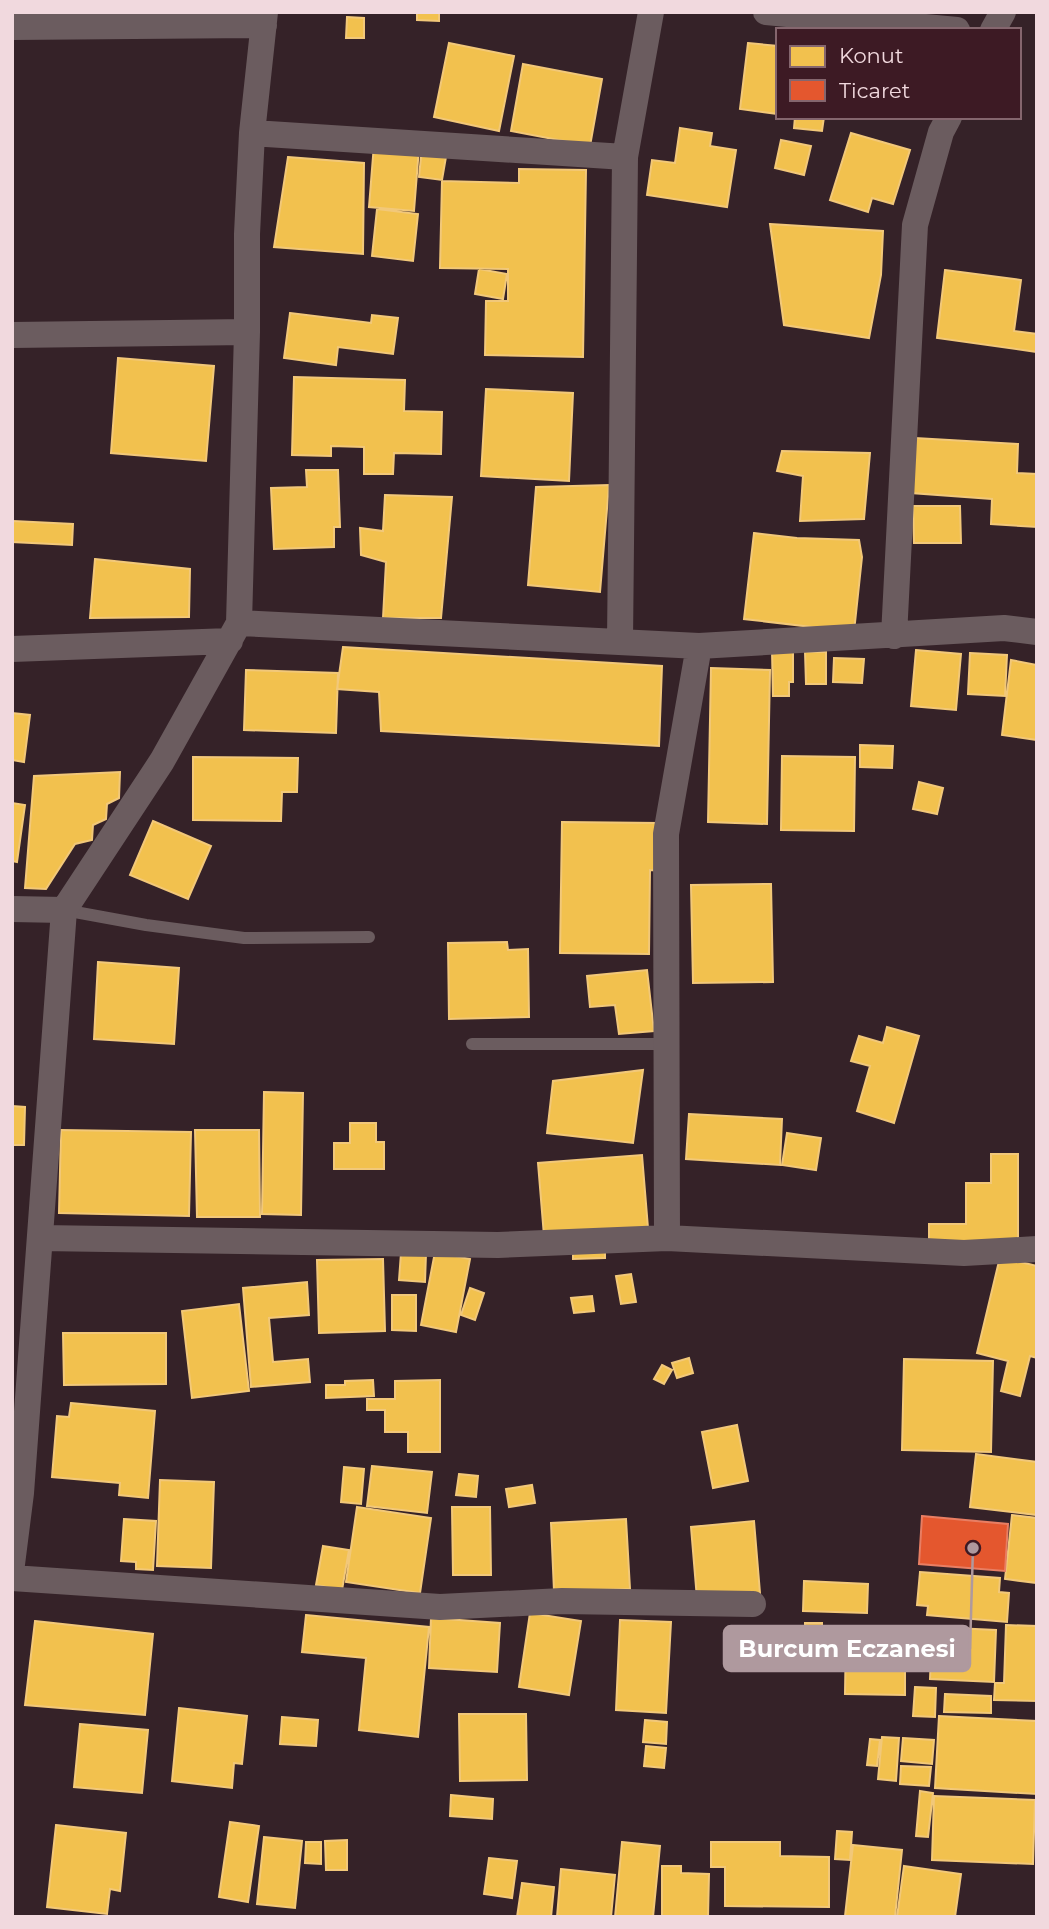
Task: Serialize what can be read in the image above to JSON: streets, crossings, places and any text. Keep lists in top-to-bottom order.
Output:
{
  "places": ["Burcum Eczanesi"],
  "legend": ["Konut", "Ticaret"]
}
